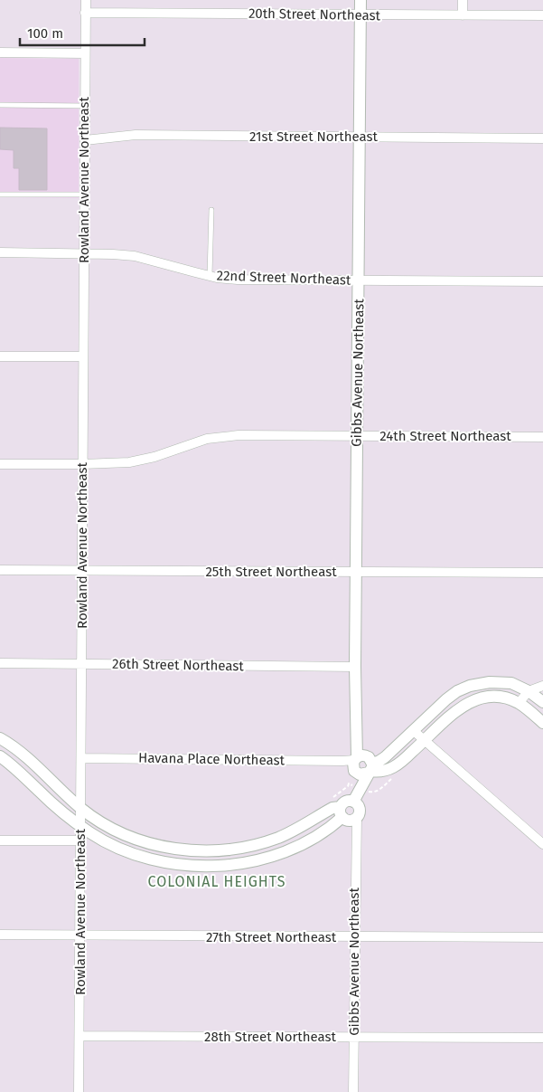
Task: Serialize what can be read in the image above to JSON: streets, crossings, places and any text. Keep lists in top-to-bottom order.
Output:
{
  "streets": {
    "street": [
      "20th Street Northeast",
      "21st Street Northeast",
      "Rowland Avenue Northeast",
      "22nd Street Northeast",
      "Gibbs Avenue Northeast",
      "24th Street Northeast",
      "25th Street Northeast",
      "26th Street Northeast",
      "Havana Place Northeast",
      "27th Street Northeast",
      "28th Street Northeast"
    ]
  },
  "crossings": [
    ["20th Street Northeast", "Rowland Avenue Northeast"],
    ["20th Street Northeast", "Gibbs Avenue Northeast"],
    ["21st Street Northeast", "Rowland Avenue Northeast"],
    ["21st Street Northeast", "Gibbs Avenue Northeast"],
    ["Rowland Avenue Northeast", "22nd Street Northeast"],
    ["Rowland Avenue Northeast", "24th Street Northeast"],
    ["Rowland Avenue Northeast", "25th Street Northeast"],
    ["Rowland Avenue Northeast", "26th Street Northeast"],
    ["Rowland Avenue Northeast", "Havana Place Northeast"],
    ["Rowland Avenue Northeast", "27th Street Northeast"],
    ["Rowland Avenue Northeast", "28th Street Northeast"],
    ["22nd Street Northeast", "Gibbs Avenue Northeast"],
    ["Gibbs Avenue Northeast", "24th Street Northeast"],
    ["Gibbs Avenue Northeast", "25th Street Northeast"],
    ["Gibbs Avenue Northeast", "26th Street Northeast"],
    ["Gibbs Avenue Northeast", "Havana Place Northeast"],
    ["Gibbs Avenue Northeast", "27th Street Northeast"],
    ["Gibbs Avenue Northeast", "28th Street Northeast"]
  ],
  "districts": ["COLONIAL HEIGHTS"],
  "scale_bar": "100 m"
}
